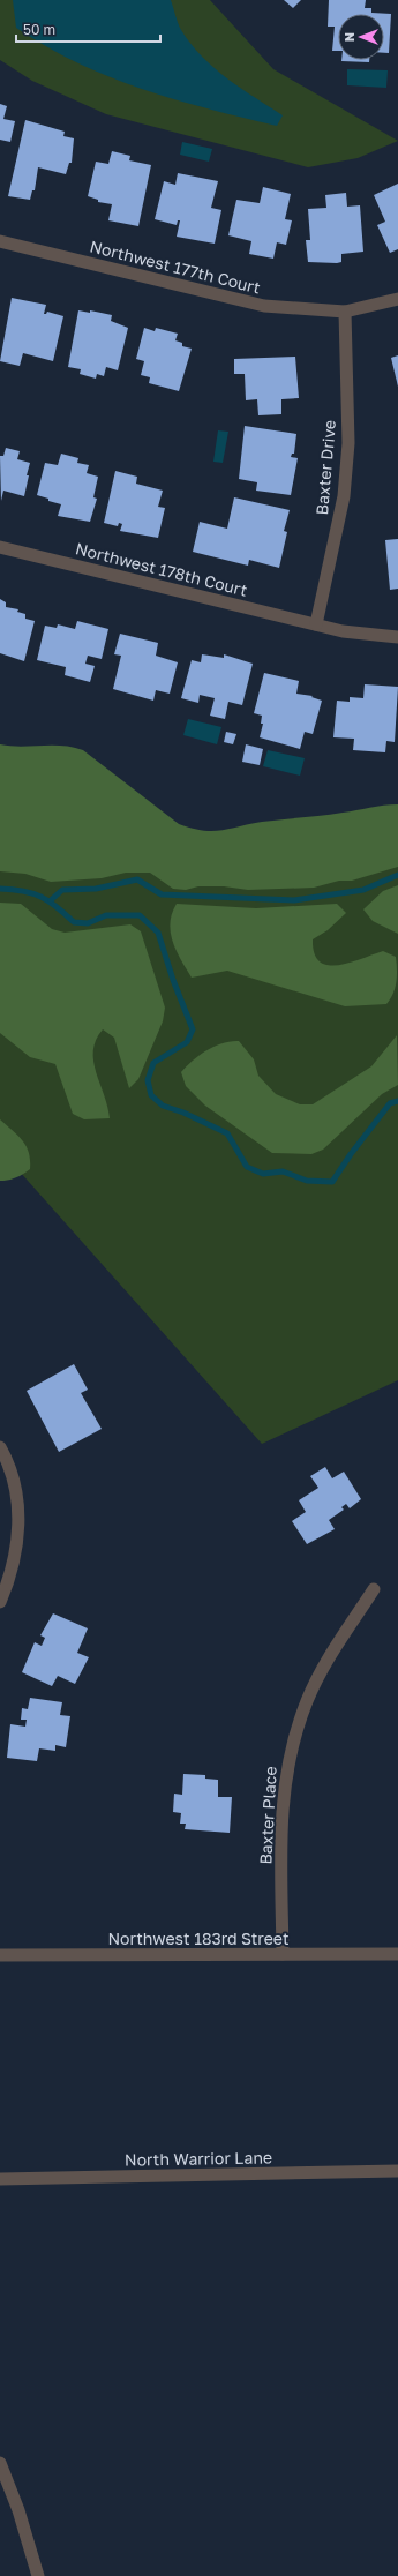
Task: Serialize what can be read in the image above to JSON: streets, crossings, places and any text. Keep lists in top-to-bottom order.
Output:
{
  "streets": {
    "street": [
      "Northwest 177th Court",
      "Baxter Drive",
      "Northwest 178th Court",
      "Baxter Place",
      "Northwest 183rd Street",
      "North Warrior Lane"
    ]
  },
  "crossings": [
    ["Northwest 177th Court", "Baxter Drive"],
    ["Baxter Drive", "Northwest 178th Court"],
    ["Baxter Place", "Northwest 183rd Street"]
  ],
  "scale_bar": "50 m",
  "north": "left"
}
